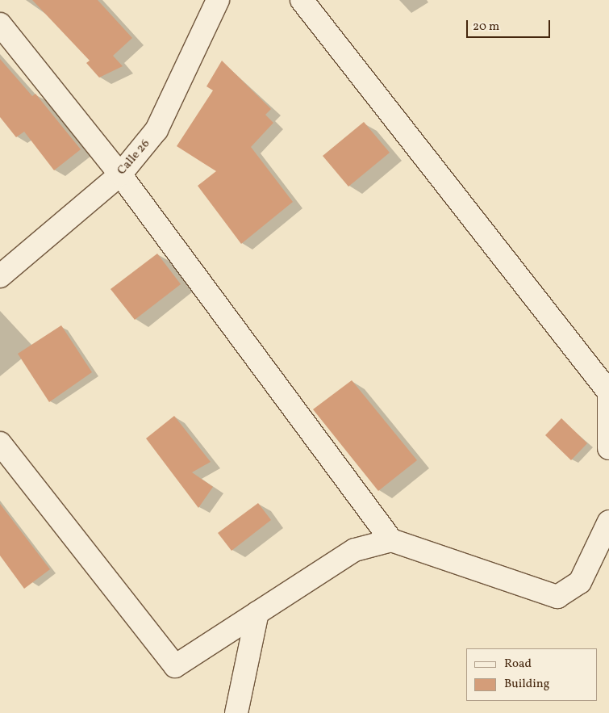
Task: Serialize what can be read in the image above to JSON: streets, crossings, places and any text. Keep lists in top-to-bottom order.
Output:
{
  "streets": {
    "street": ["Calle 26"]
  },
  "legend": ["Road", "Building"],
  "scale_bar": "20 m"
}
